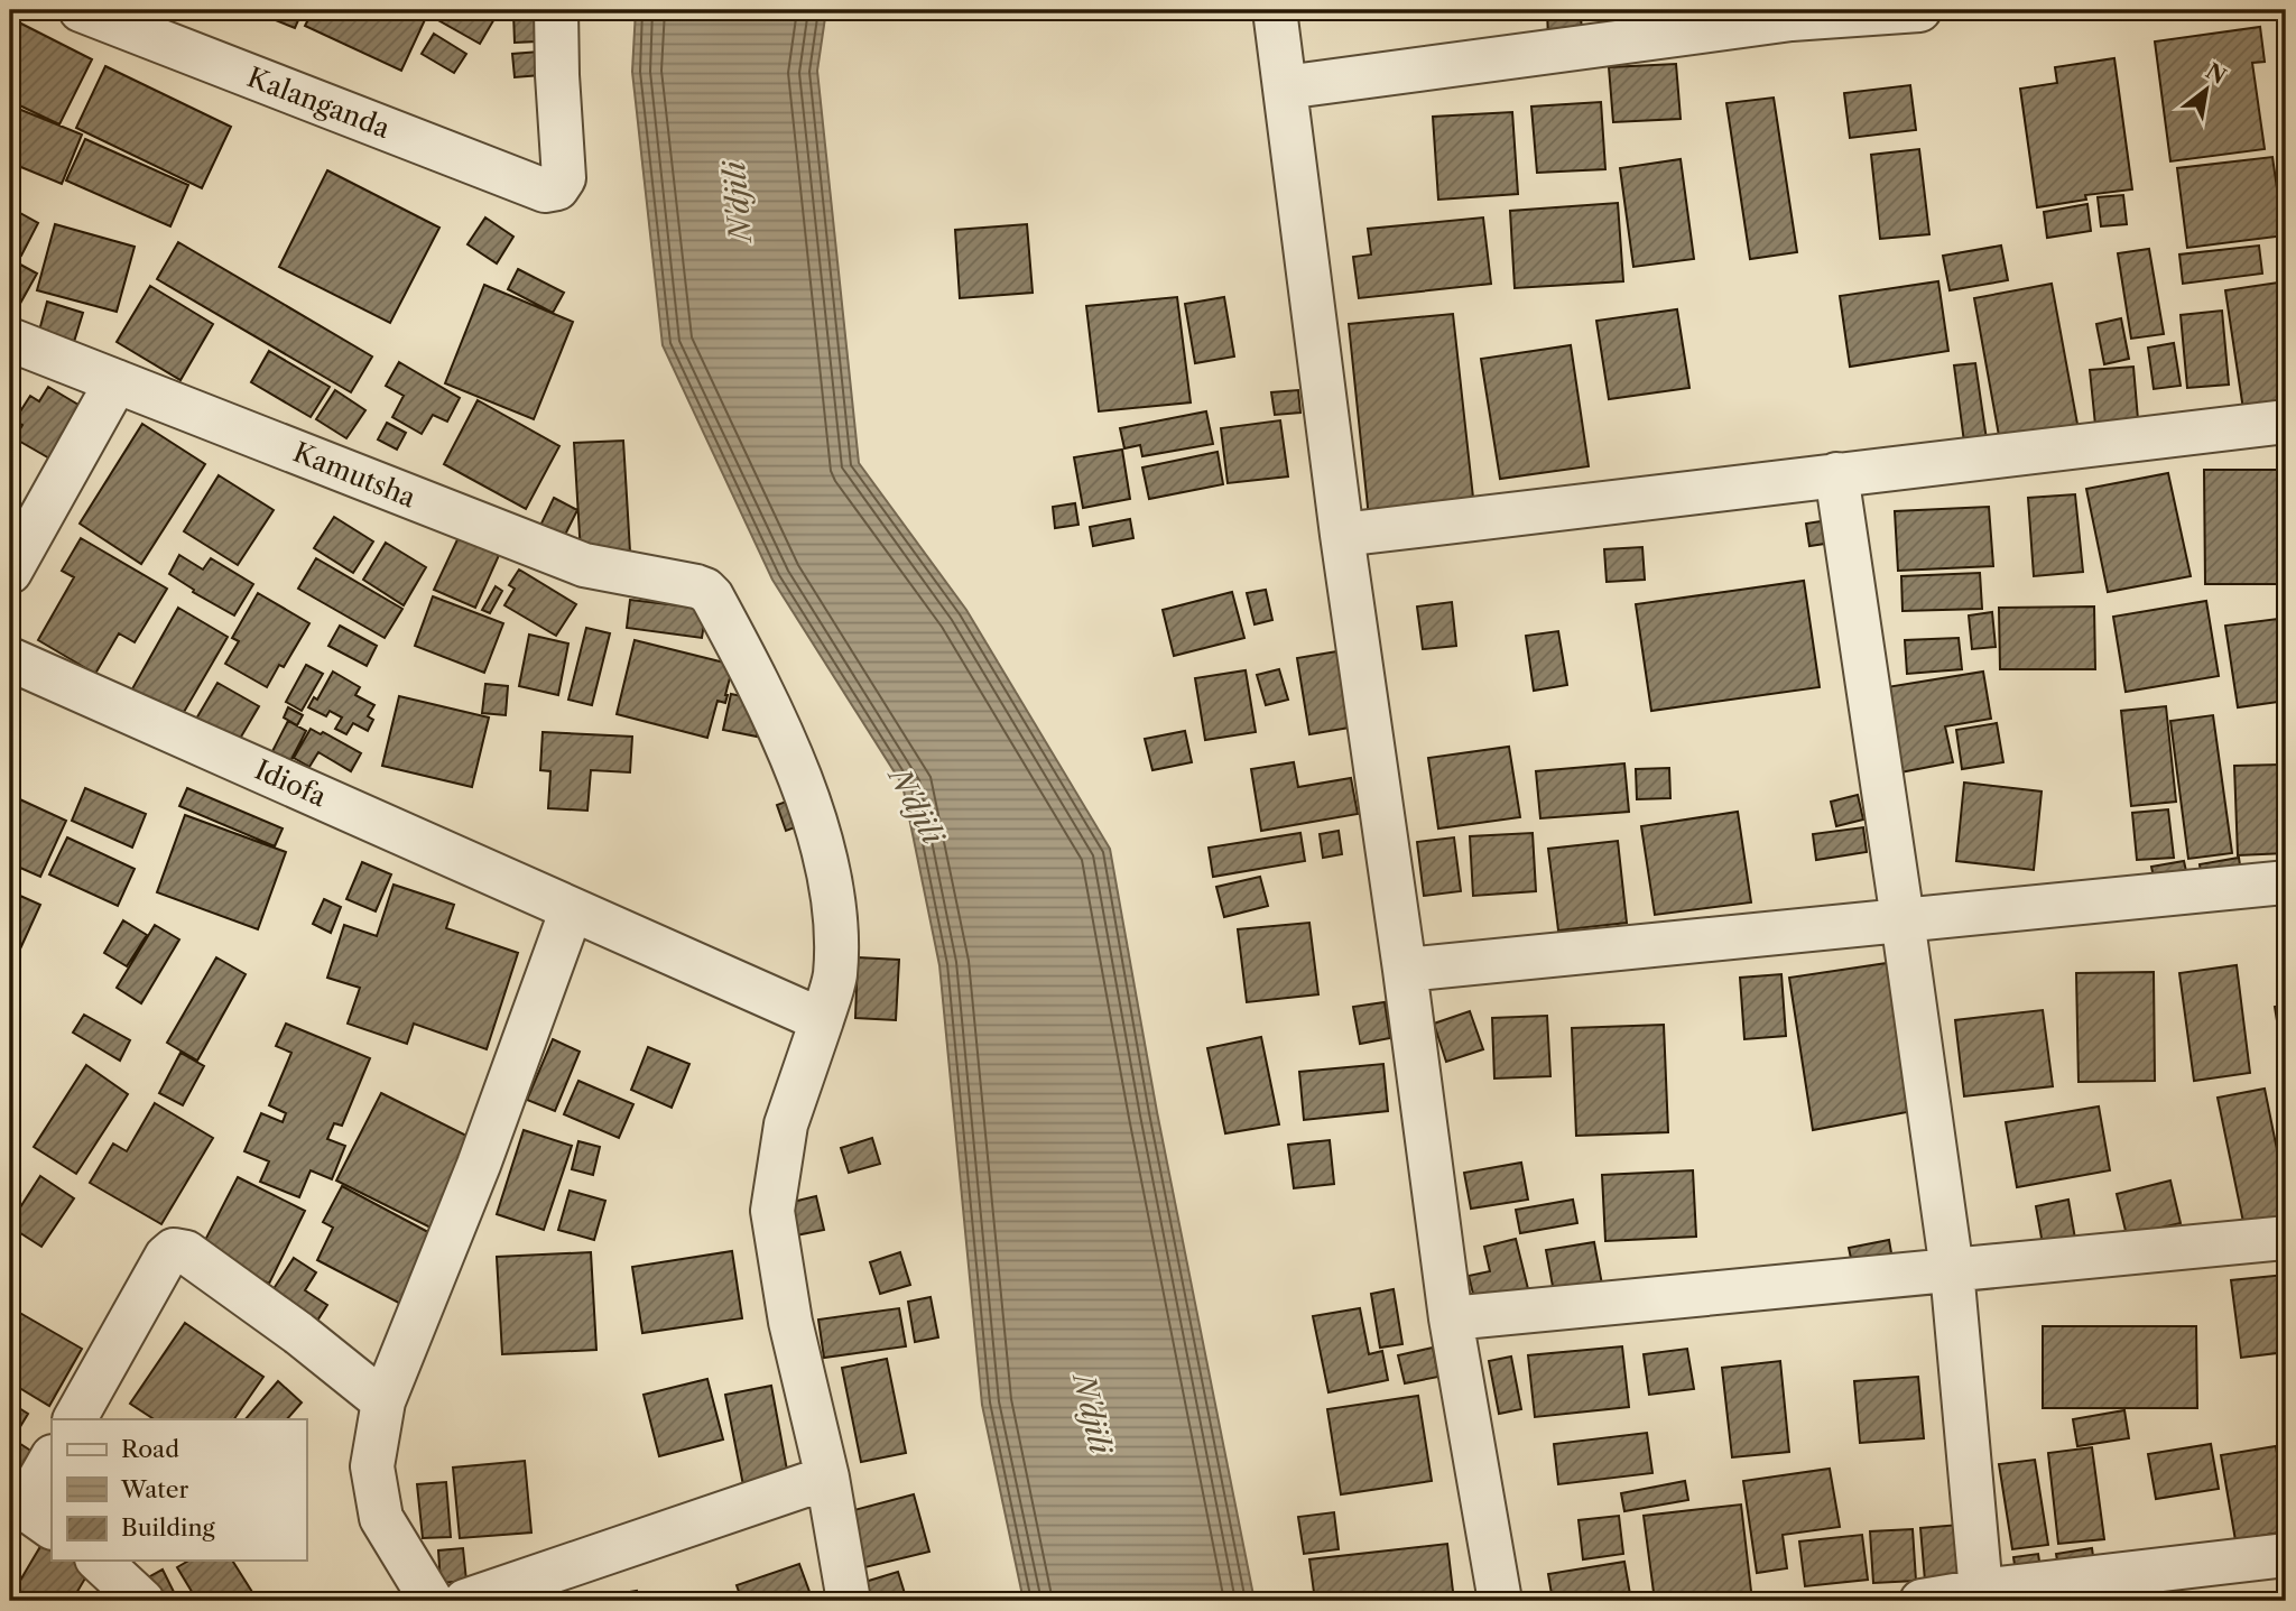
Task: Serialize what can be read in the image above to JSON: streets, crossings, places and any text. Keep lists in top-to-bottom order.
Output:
{
  "streets": {
    "street": ["Kalanganda", "Kamutsha", "Idiofa"]
  },
  "crossings": [
    ["Kamutsha", "Idiofa"]
  ],
  "water": ["N'djili"],
  "legend": ["Road", "Water", "Building"],
  "north": "top right"
}
